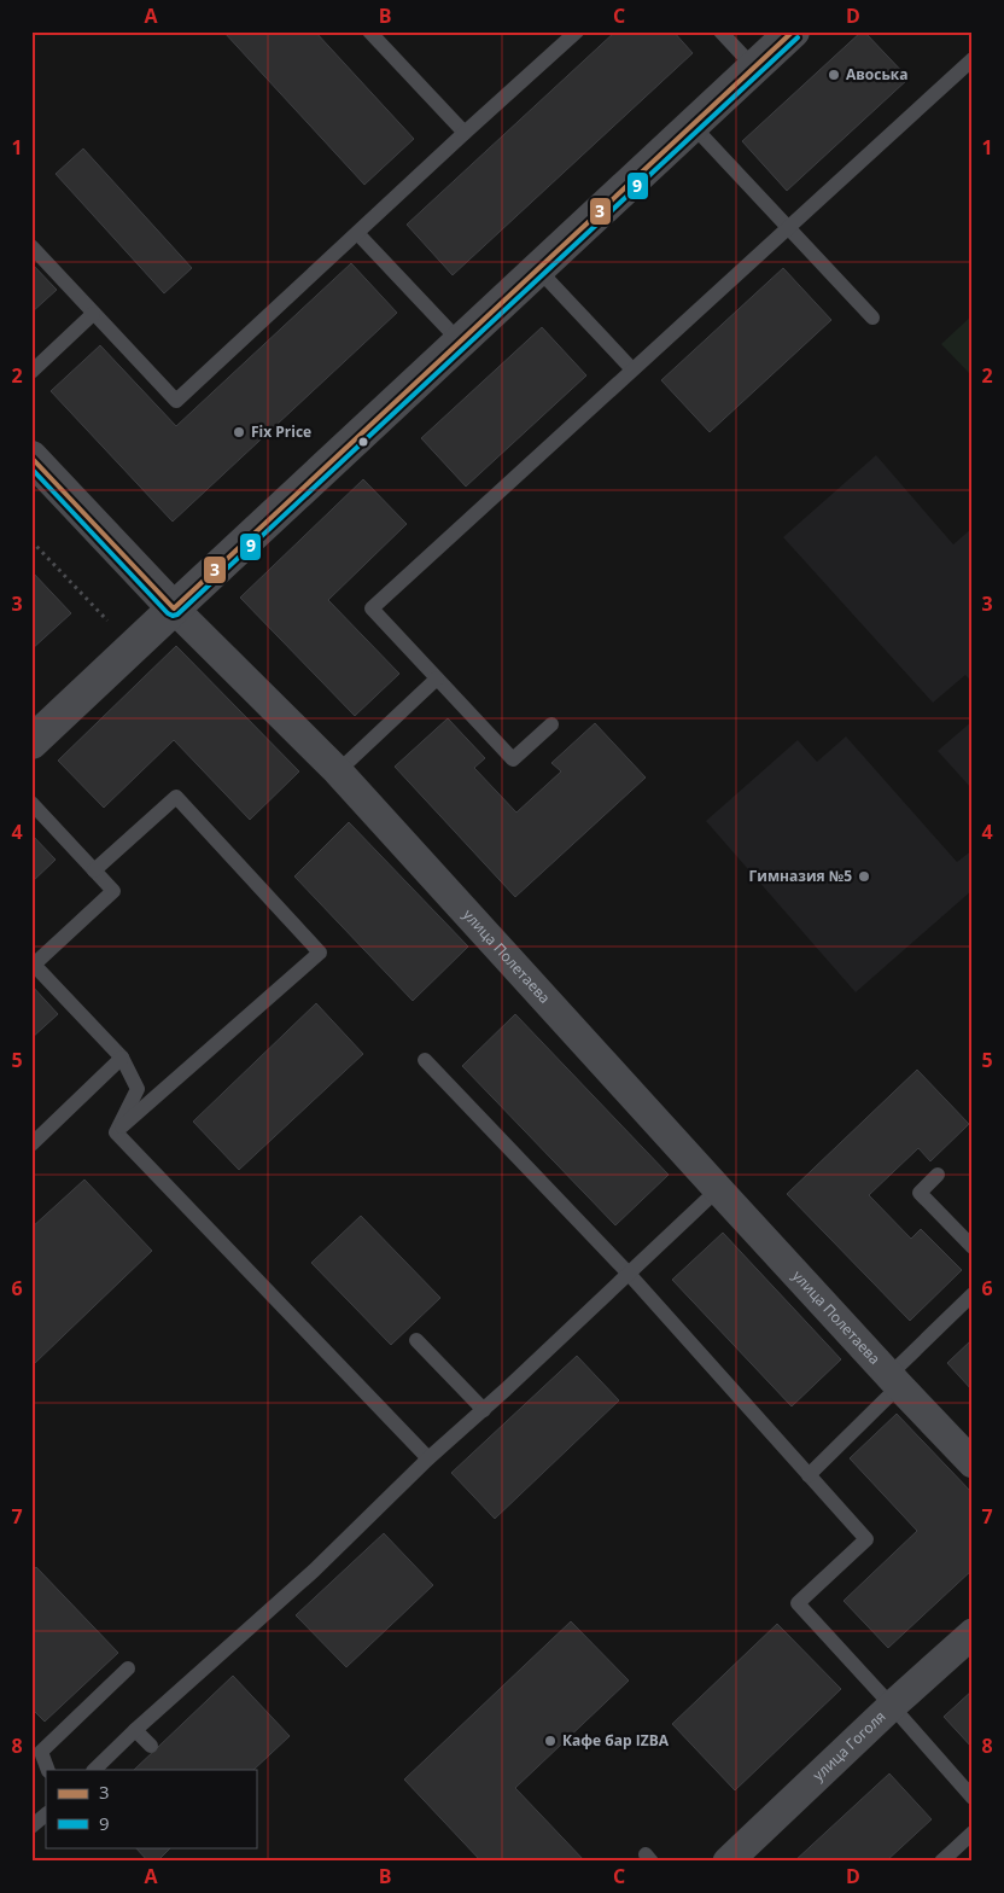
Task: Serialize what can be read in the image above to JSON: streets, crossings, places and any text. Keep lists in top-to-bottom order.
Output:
{
  "streets": {
    "street": ["улица Полетаева", "улица Гоголя"]
  },
  "places": [
    "Авоська",
    "Fix Price",
    "Гимназия №5",
    "Кафе бар IZBA"
  ],
  "lines": ["transit line 3", "transit line 9"],
  "legend": ["3", "9"],
  "grid": {
    "columns": [
      "A",
      "B",
      "C",
      "D"
    ],
    "rows": [
      "1",
      "2",
      "3",
      "4",
      "5",
      "6",
      "7",
      "8"
    ]
  }
}
